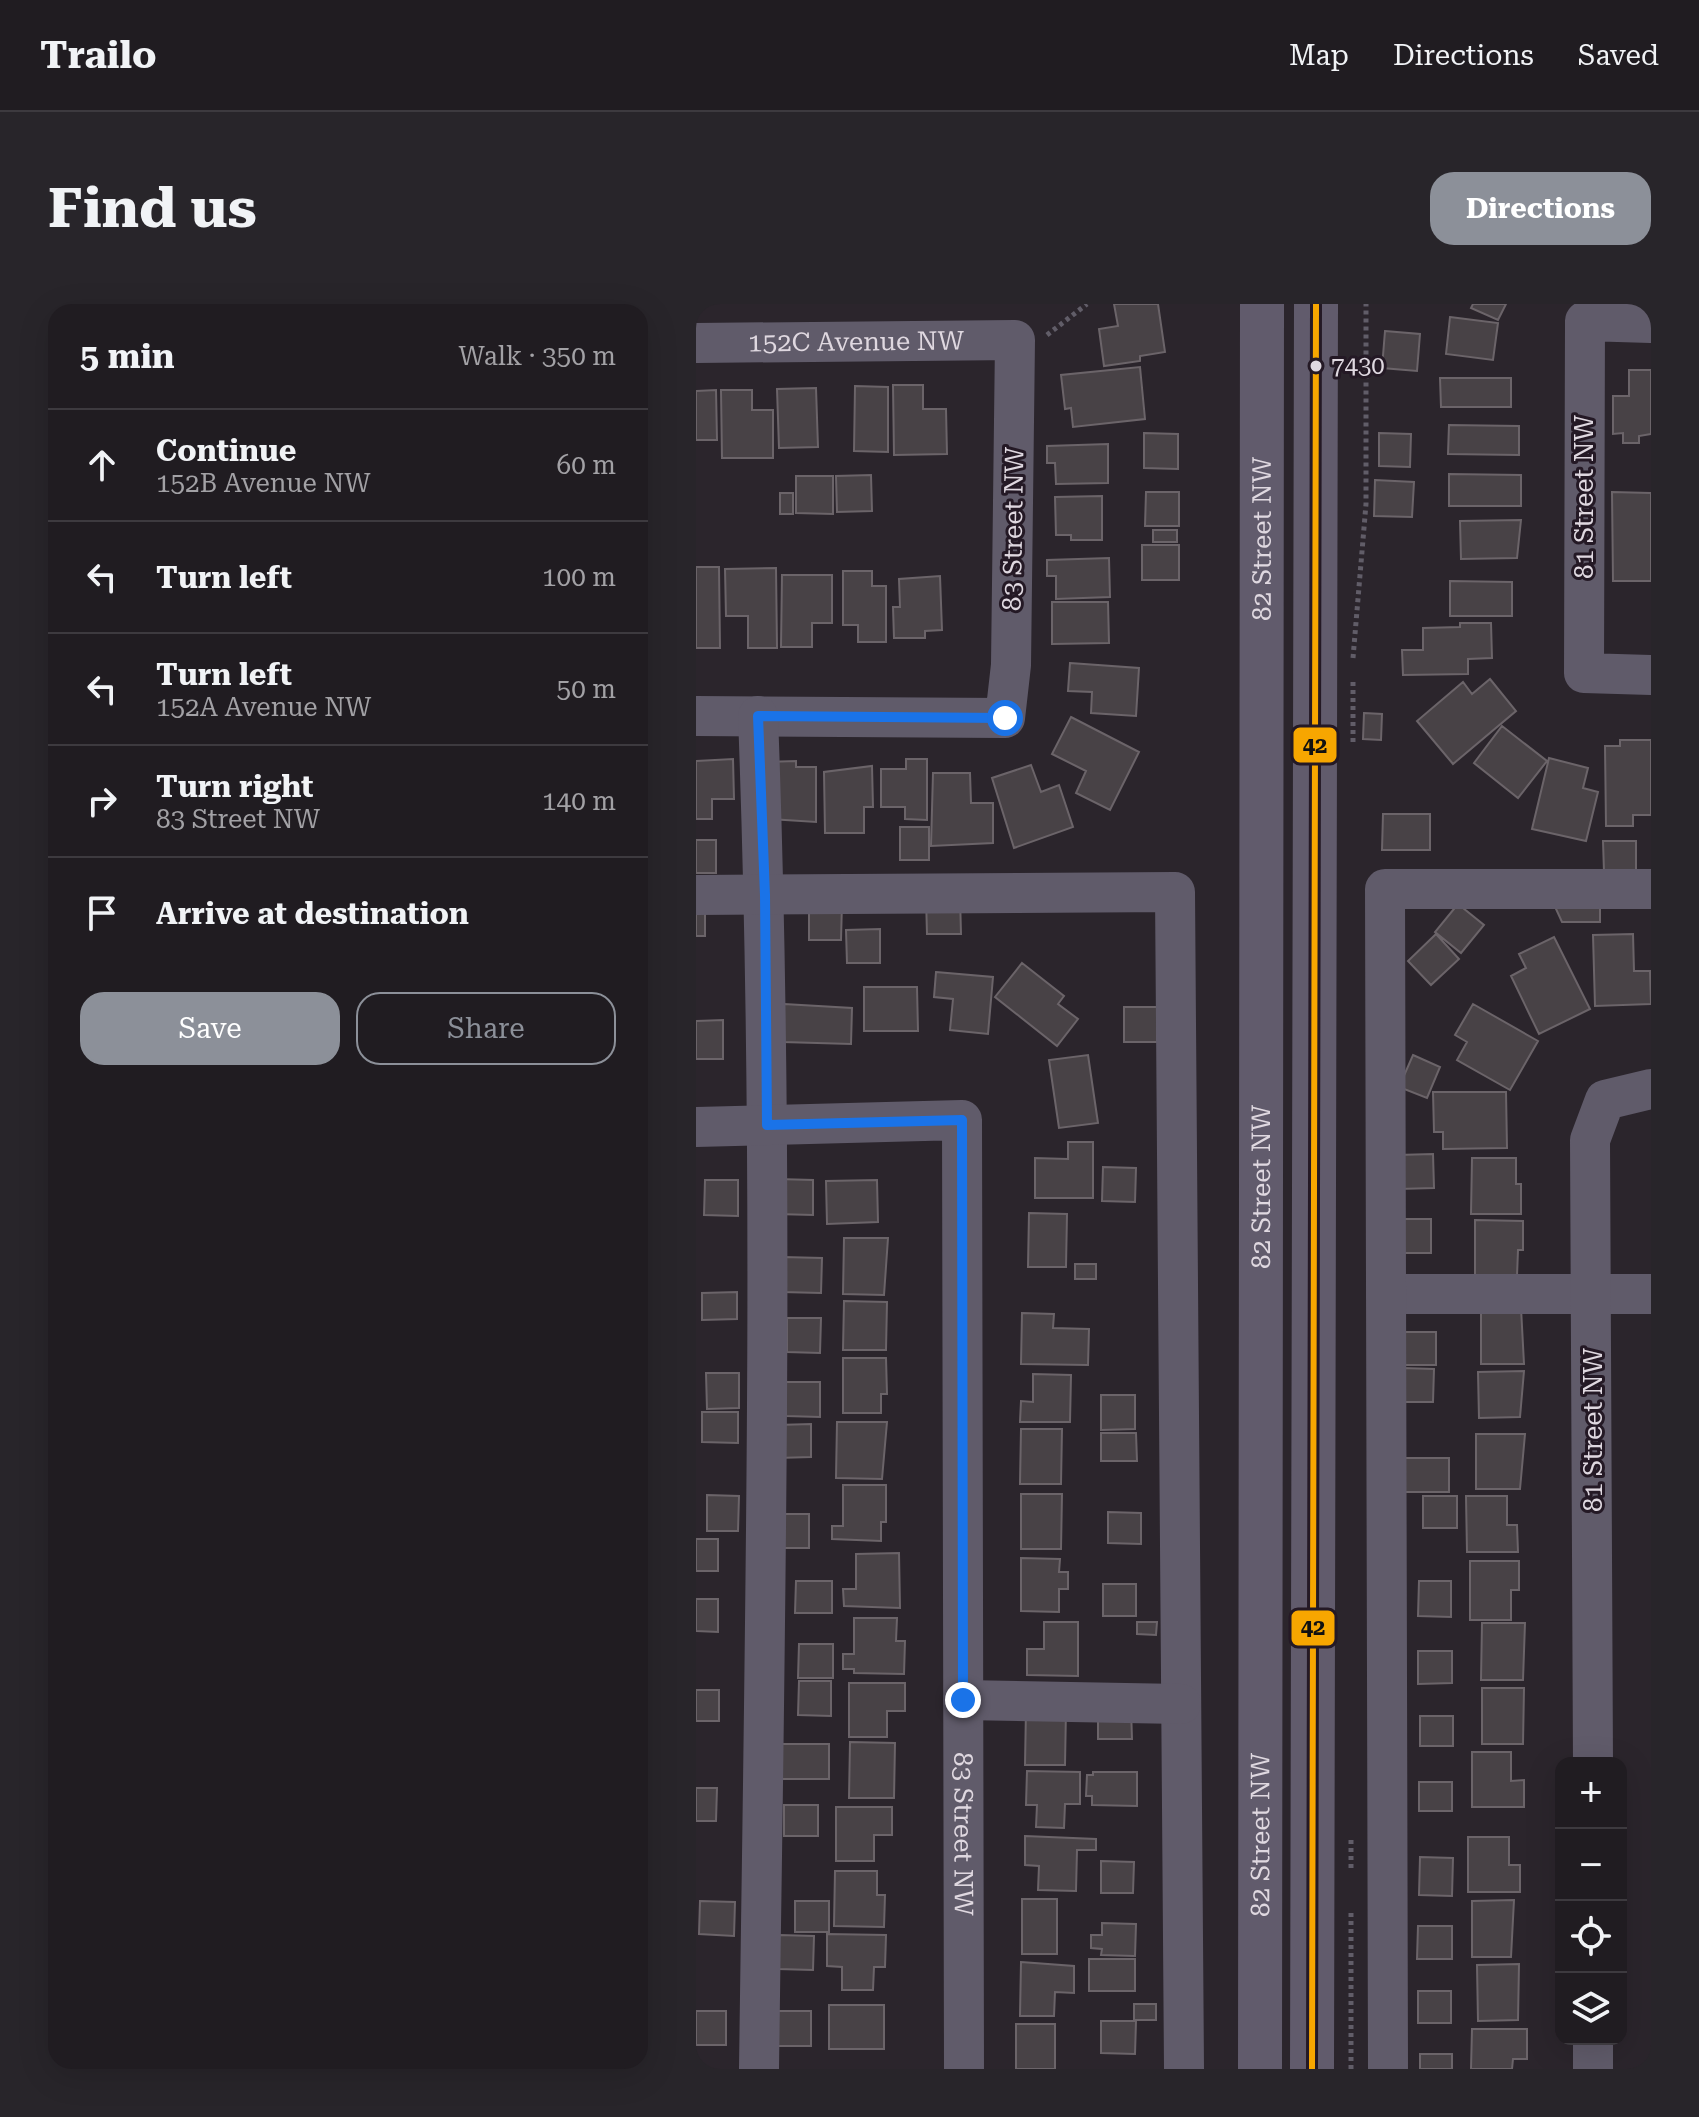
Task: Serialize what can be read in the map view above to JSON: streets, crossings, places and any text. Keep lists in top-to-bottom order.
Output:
{
  "streets": {
    "main road": ["82 Street NW"],
    "street": ["152C Avenue NW", "81 Street NW", "83 Street NW"]
  },
  "crossings": [
    ["152C Avenue NW", "83 Street NW"]
  ],
  "places": ["7430"],
  "lines": ["transit line 42"],
  "page": {
    "header": "Trailo",
    "nav": ["Map", "Directions", "Saved"],
    "buttons": [
      "Directions",
      ["Save", "Share"]
    ],
    "title": "Find us",
    "heading": ["5 min", "Walk · 350 m"],
    "list": [
      ["Continue", "152B Avenue NW", "60 m"],
      ["Turn left", "100 m"],
      ["Turn left", "152A Avenue NW", "50 m"],
      ["Turn right", "83 Street NW", "140 m"],
      "Arrive at destination"
    ],
    "map_buttons": ["+", "−"]
  }
}
